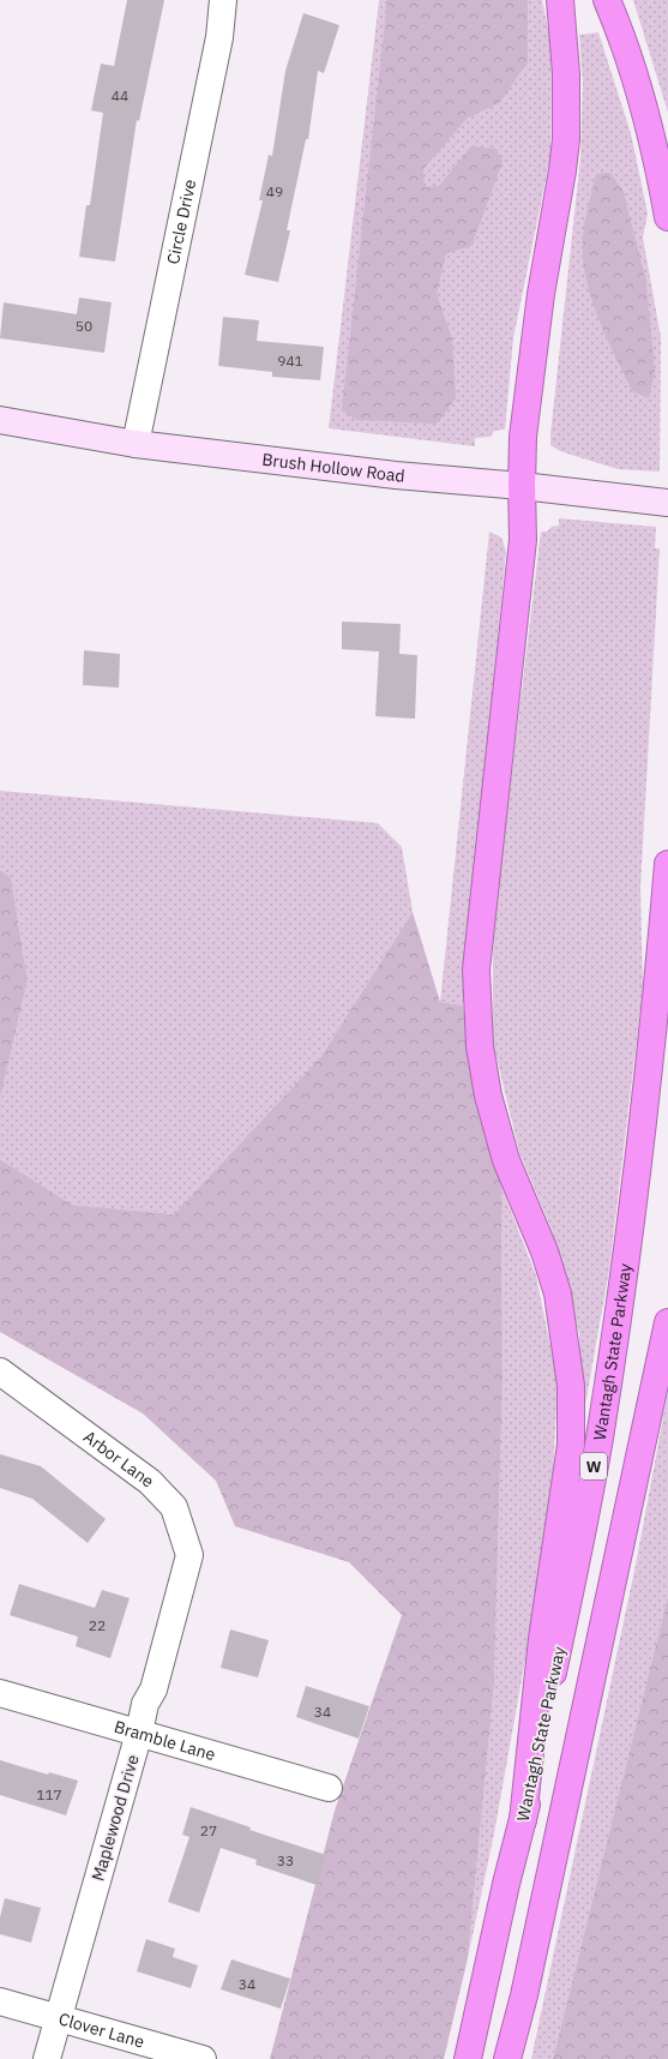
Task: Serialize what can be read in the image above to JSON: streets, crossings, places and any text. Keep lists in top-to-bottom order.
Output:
{
  "streets": {
    "highway": ["Wantagh State Parkway", "W"],
    "main road": ["Brush Hollow Road"],
    "street": [
      "Circle Drive",
      "Arbor Lane",
      "Bramble Lane",
      "Maplewood Drive",
      "Clover Lane"
    ]
  },
  "crossings": [
    ["Circle Drive", "Brush Hollow Road"],
    ["Arbor Lane", "Maplewood Drive"],
    ["Bramble Lane", "Maplewood Drive"],
    ["Maplewood Drive", "Clover Lane"]
  ],
  "house_numbers": [
    "44",
    "49",
    "50",
    "941",
    "22",
    "34",
    "117",
    "27",
    "33",
    "34"
  ]
}
